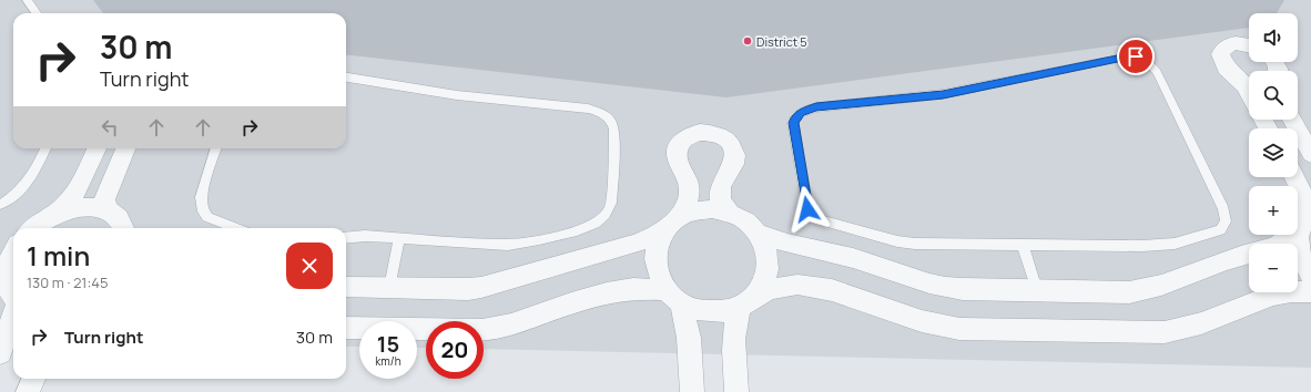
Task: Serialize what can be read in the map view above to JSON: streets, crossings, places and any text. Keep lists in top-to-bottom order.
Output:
{
  "places": ["District 5"],
  "page": {
    "map_buttons": ["+", "−"],
    "turn": ["30 m", "Turn right"],
    "heading": ["1 min", "130 m · 21:45"],
    "list": [
      {
        "name": "Turn right",
        "value": "30 m"
      }
    ],
    "speed": "15 km/h",
    "limit": "20"
  }
}
